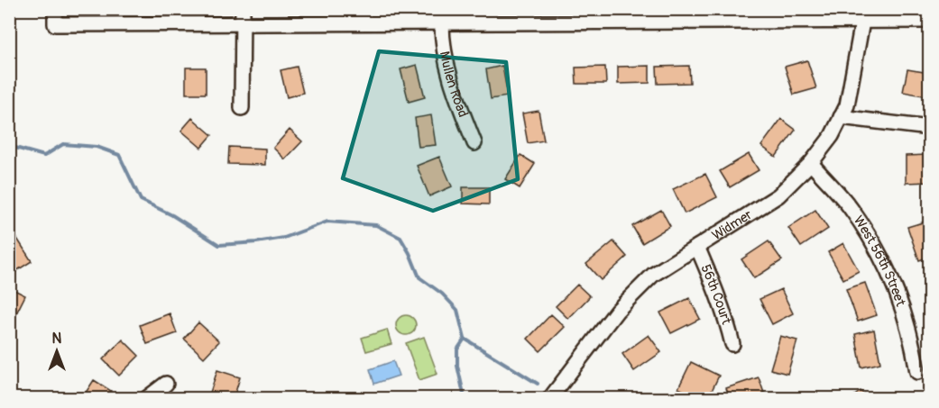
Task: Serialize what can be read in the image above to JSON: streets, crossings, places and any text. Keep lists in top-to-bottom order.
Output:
{
  "streets": {
    "street": [
      "Mullen Road",
      "Widmer",
      "West 56th Street",
      "56th Court"
    ]
  },
  "crossings": [
    ["Widmer", "West 56th Street"],
    ["Widmer", "56th Court"]
  ],
  "north": "top"
}
